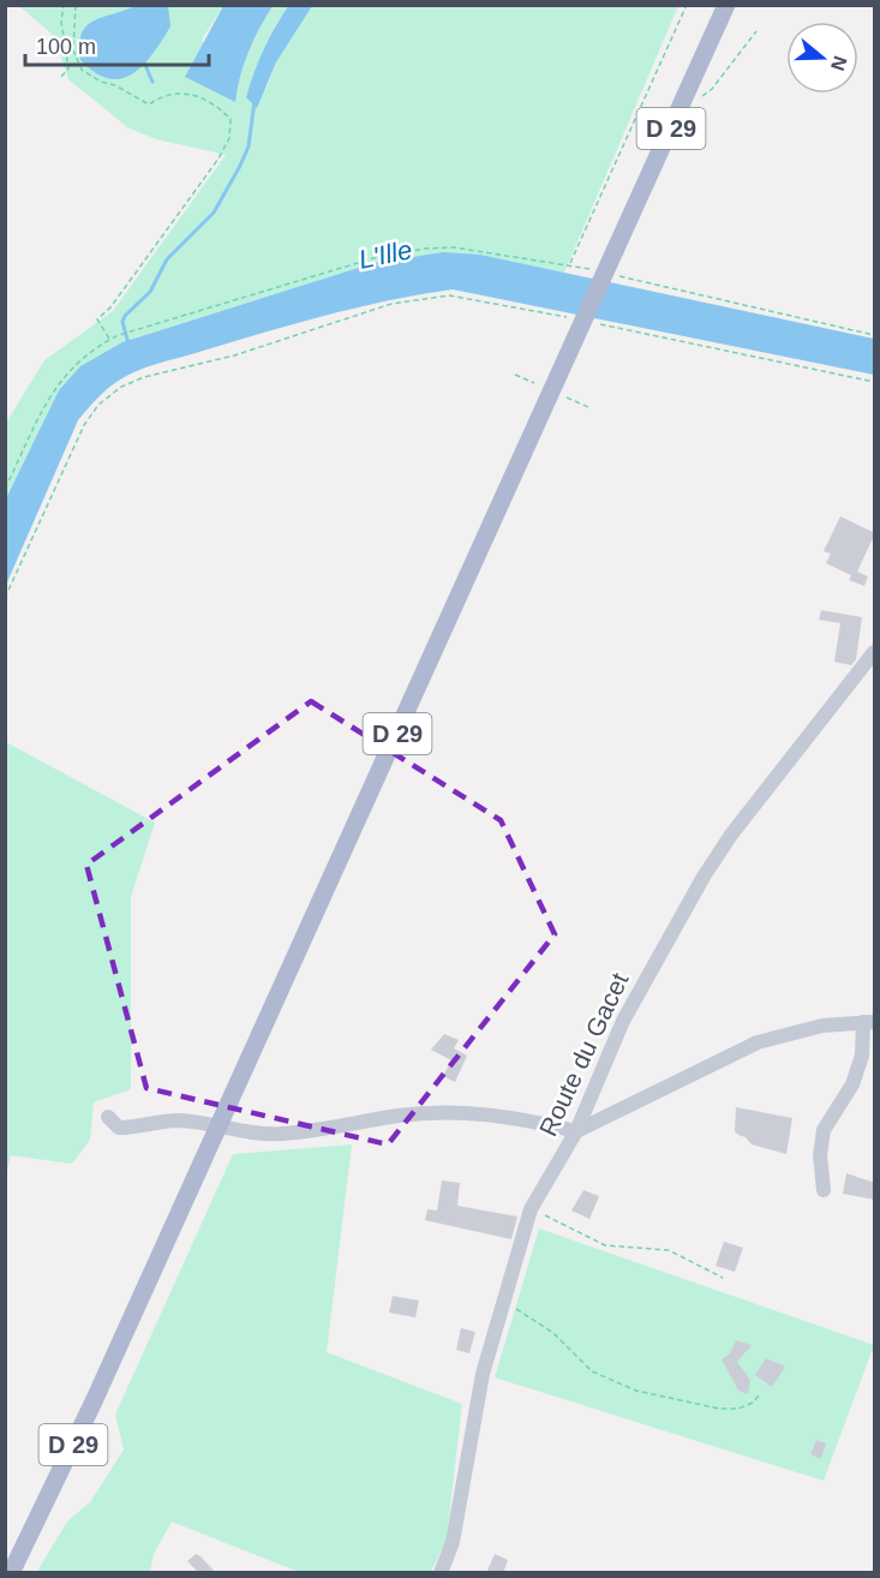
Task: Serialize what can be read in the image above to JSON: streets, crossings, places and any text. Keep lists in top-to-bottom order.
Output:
{
  "streets": {
    "main road": ["D 29"],
    "street": ["Route du Gacet"]
  },
  "water": ["L'Ille"],
  "scale_bar": "100 m",
  "north": "right"
}
